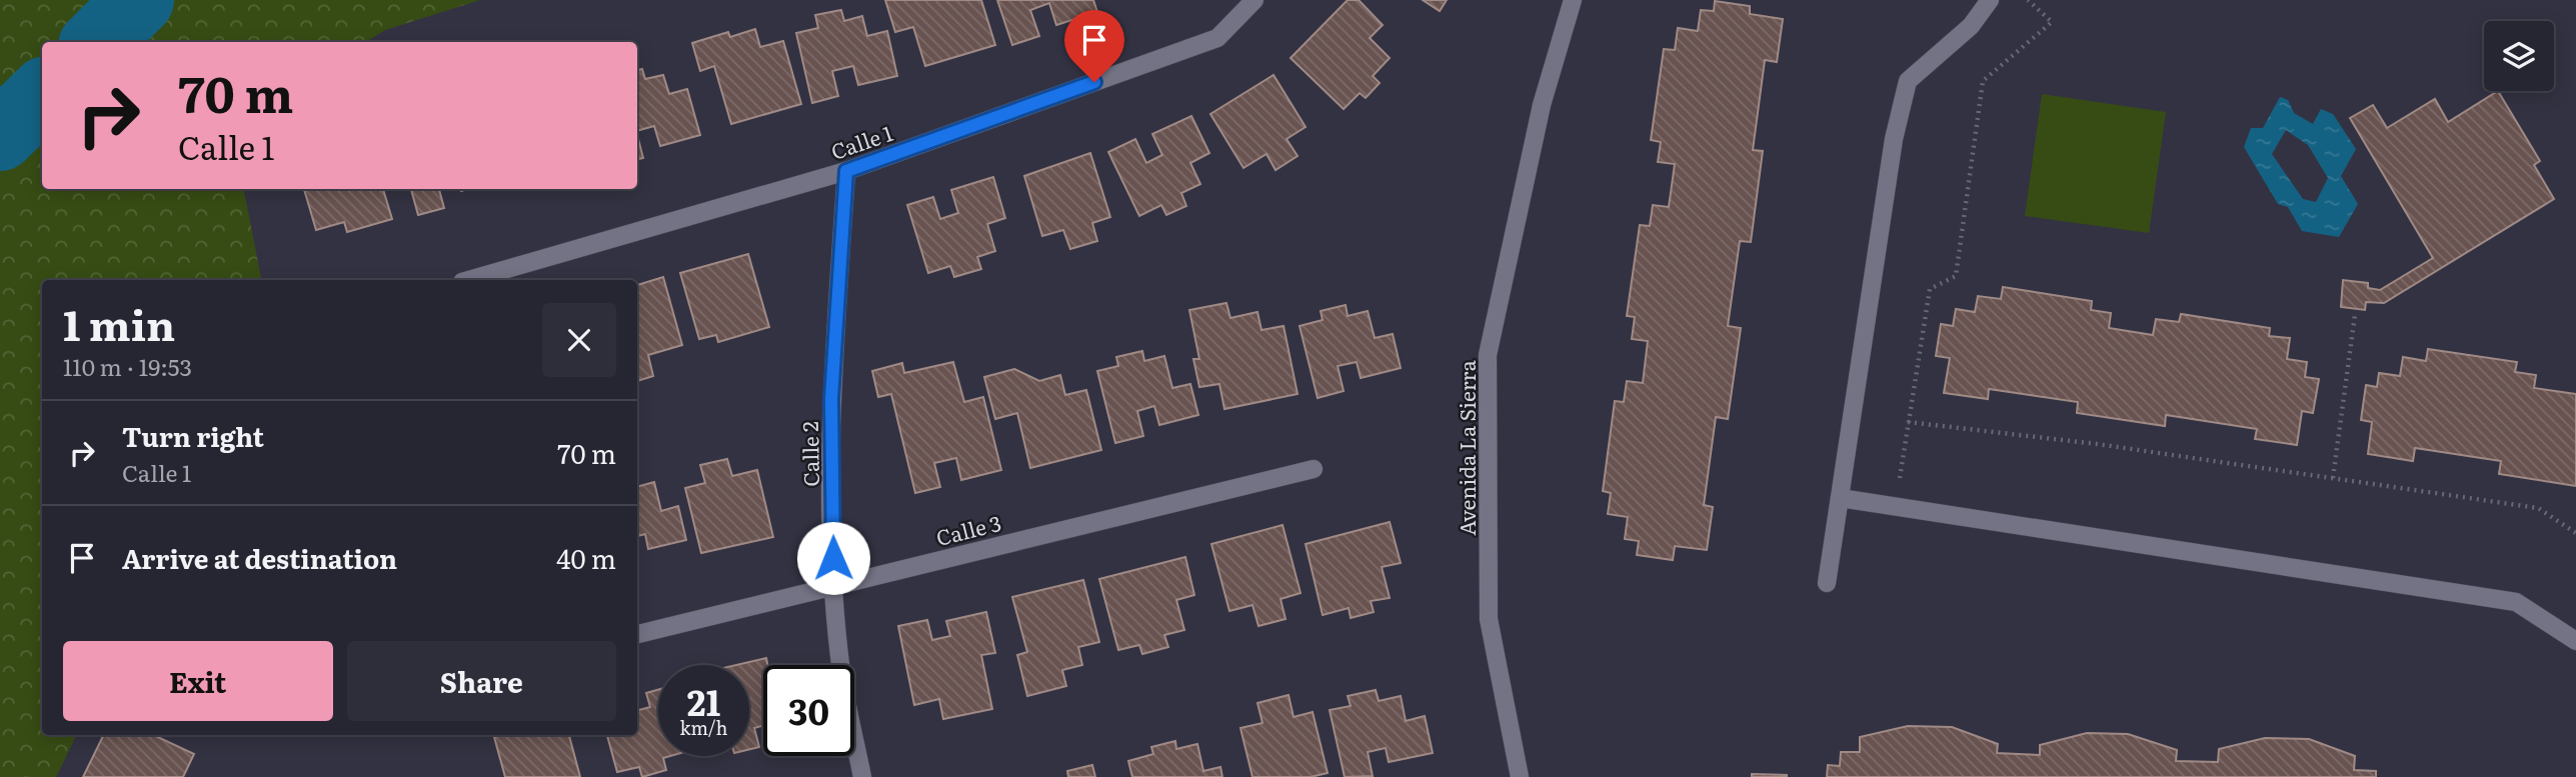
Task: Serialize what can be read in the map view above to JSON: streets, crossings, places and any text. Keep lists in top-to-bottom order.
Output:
{
  "streets": {
    "street": [
      "Calle 1",
      "Avenida La Sierra",
      "Calle 2",
      "Calle 3"
    ]
  },
  "crossings": [
    ["Calle 1", "Calle 2"],
    ["Calle 2", "Calle 3"]
  ],
  "page": {
    "turn": ["70 m", "Calle 1"],
    "heading": ["1 min", "110 m · 19:53"],
    "list": [
      {
        "name": "Turn right",
        "note": "Calle 1",
        "value": "70 m"
      },
      {
        "name": "Arrive at destination",
        "value": "40 m"
      }
    ],
    "buttons": ["Exit", "Share"],
    "speed": "21 km/h",
    "limit": "30"
  }
}
